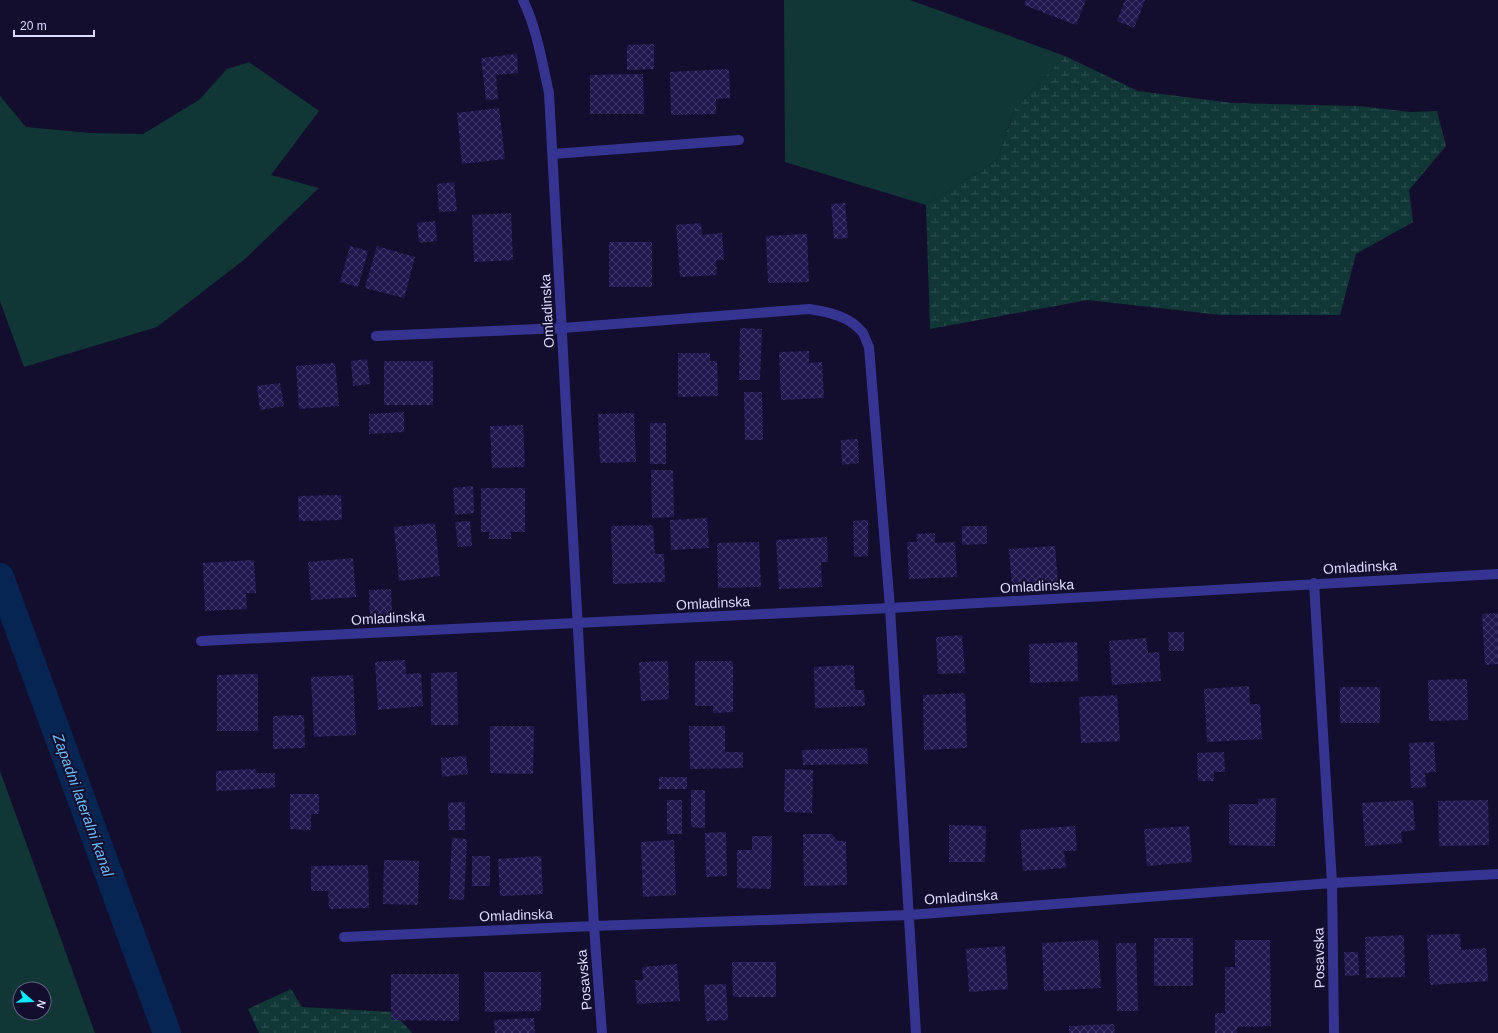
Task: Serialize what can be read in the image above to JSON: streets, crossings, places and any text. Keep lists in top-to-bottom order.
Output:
{
  "streets": {
    "street": ["Omladinska", "Posavska"]
  },
  "crossings": [
    ["Omladinska", "Posavska"]
  ],
  "water": ["Zapadni lateralni kanal"],
  "scale_bar": "20 m",
  "north": "right"
}
